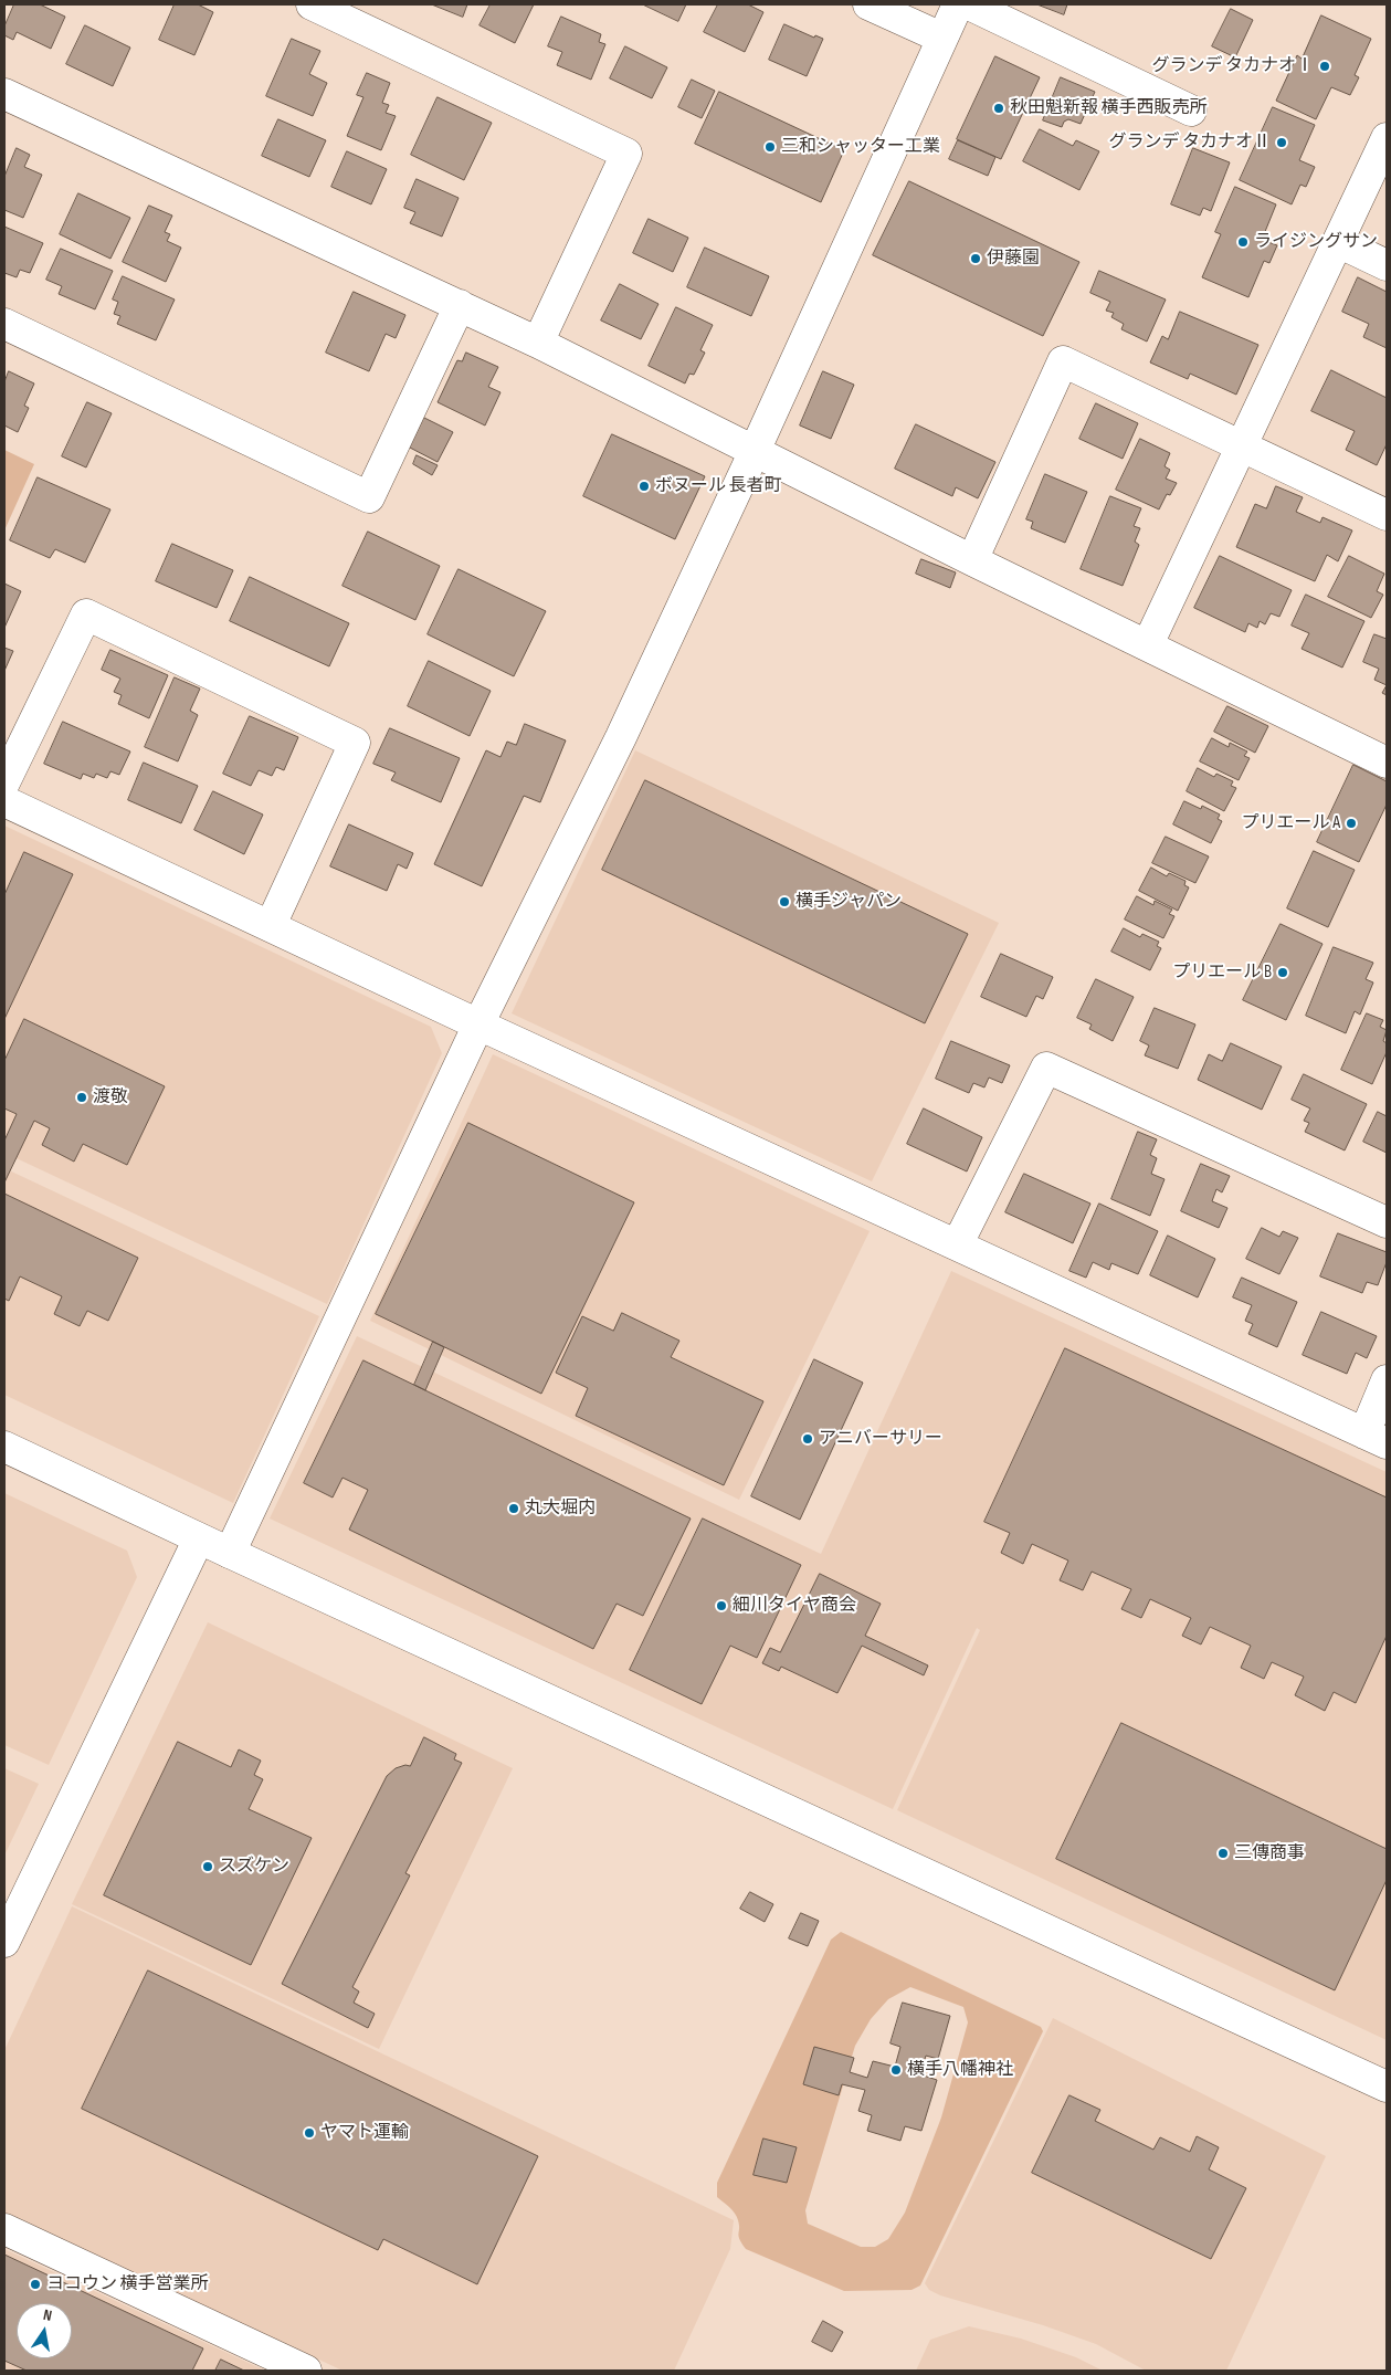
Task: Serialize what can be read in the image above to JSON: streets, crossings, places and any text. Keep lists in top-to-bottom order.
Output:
{
  "places": [
    "グランデ タカナオⅠ",
    "秋田魁新報 横手西販売所",
    "グランデ タカナオⅡ",
    "三和シャッター工業",
    "ライジングサン",
    "伊藤園",
    "ボヌール 長者町",
    "プリエール A",
    "横手ジャパン",
    "プリエール B",
    "渡敬",
    "アニバーサリー",
    "丸大堀内",
    "細川タイヤ商会",
    "三傳商事",
    "スズケン",
    "横手八幡神社",
    "ヤマト運輸",
    "ヨコウン 横手営業所"
  ],
  "north": "top"
}
